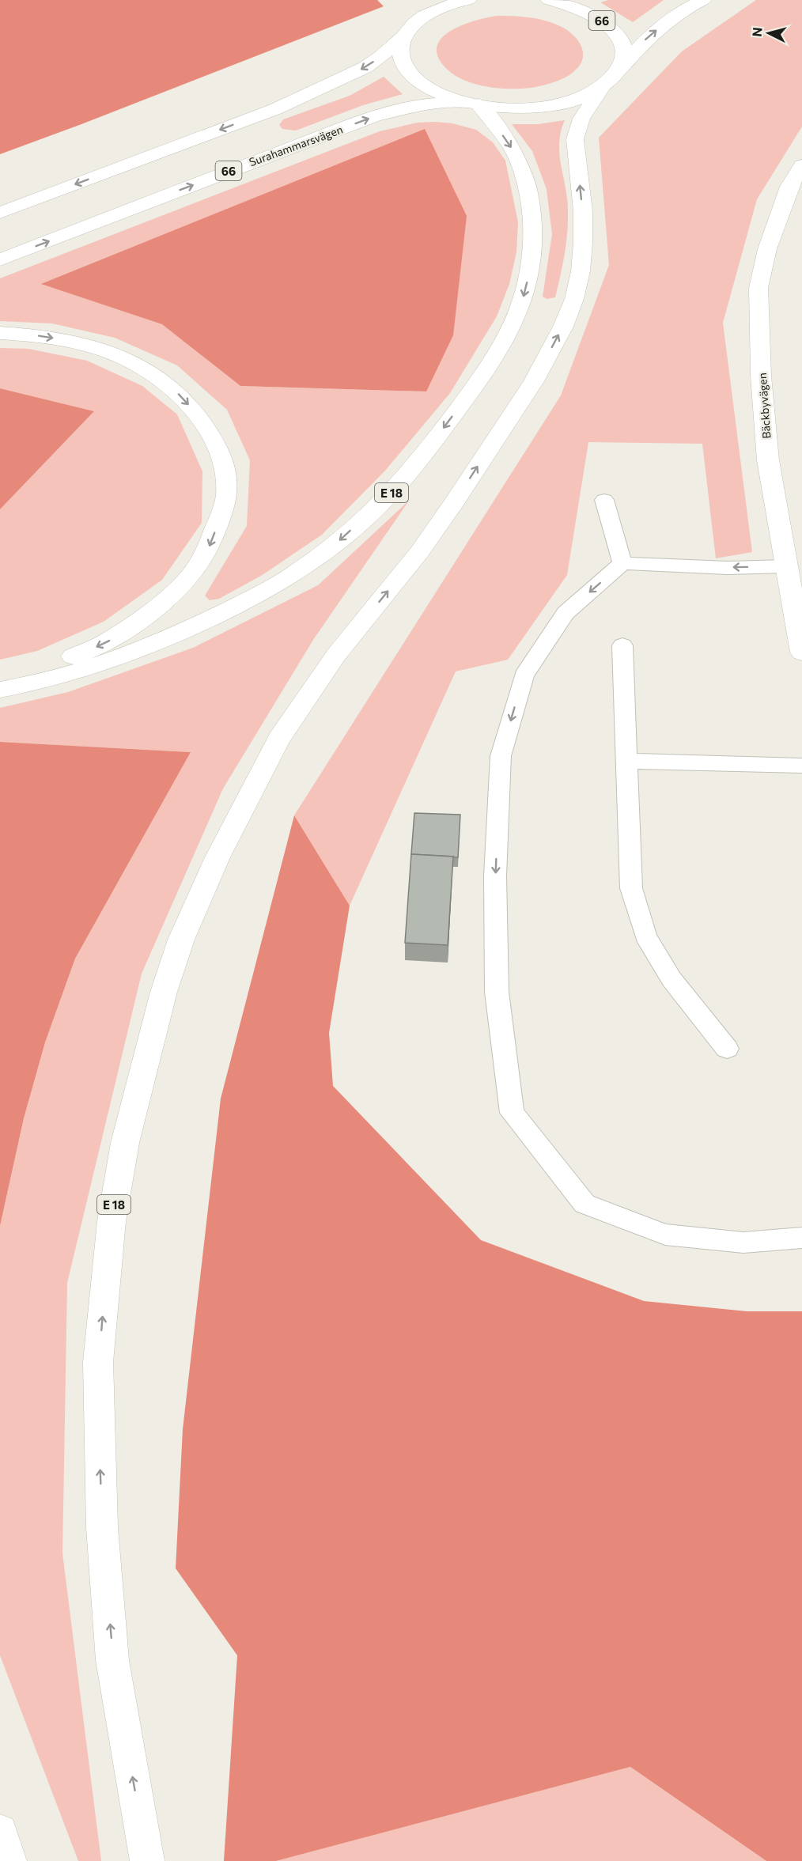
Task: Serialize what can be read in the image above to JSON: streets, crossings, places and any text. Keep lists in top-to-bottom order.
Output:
{
  "streets": {
    "main road": [
      "66",
      "Surahammarsvägen",
      "Bäckbyvägen",
      "E 18"
    ]
  },
  "crossings": [
    ["66", "Surahammarsvägen"],
    ["66", "E 18"],
    ["Surahammarsvägen", "E 18"]
  ],
  "north": "left"
}
